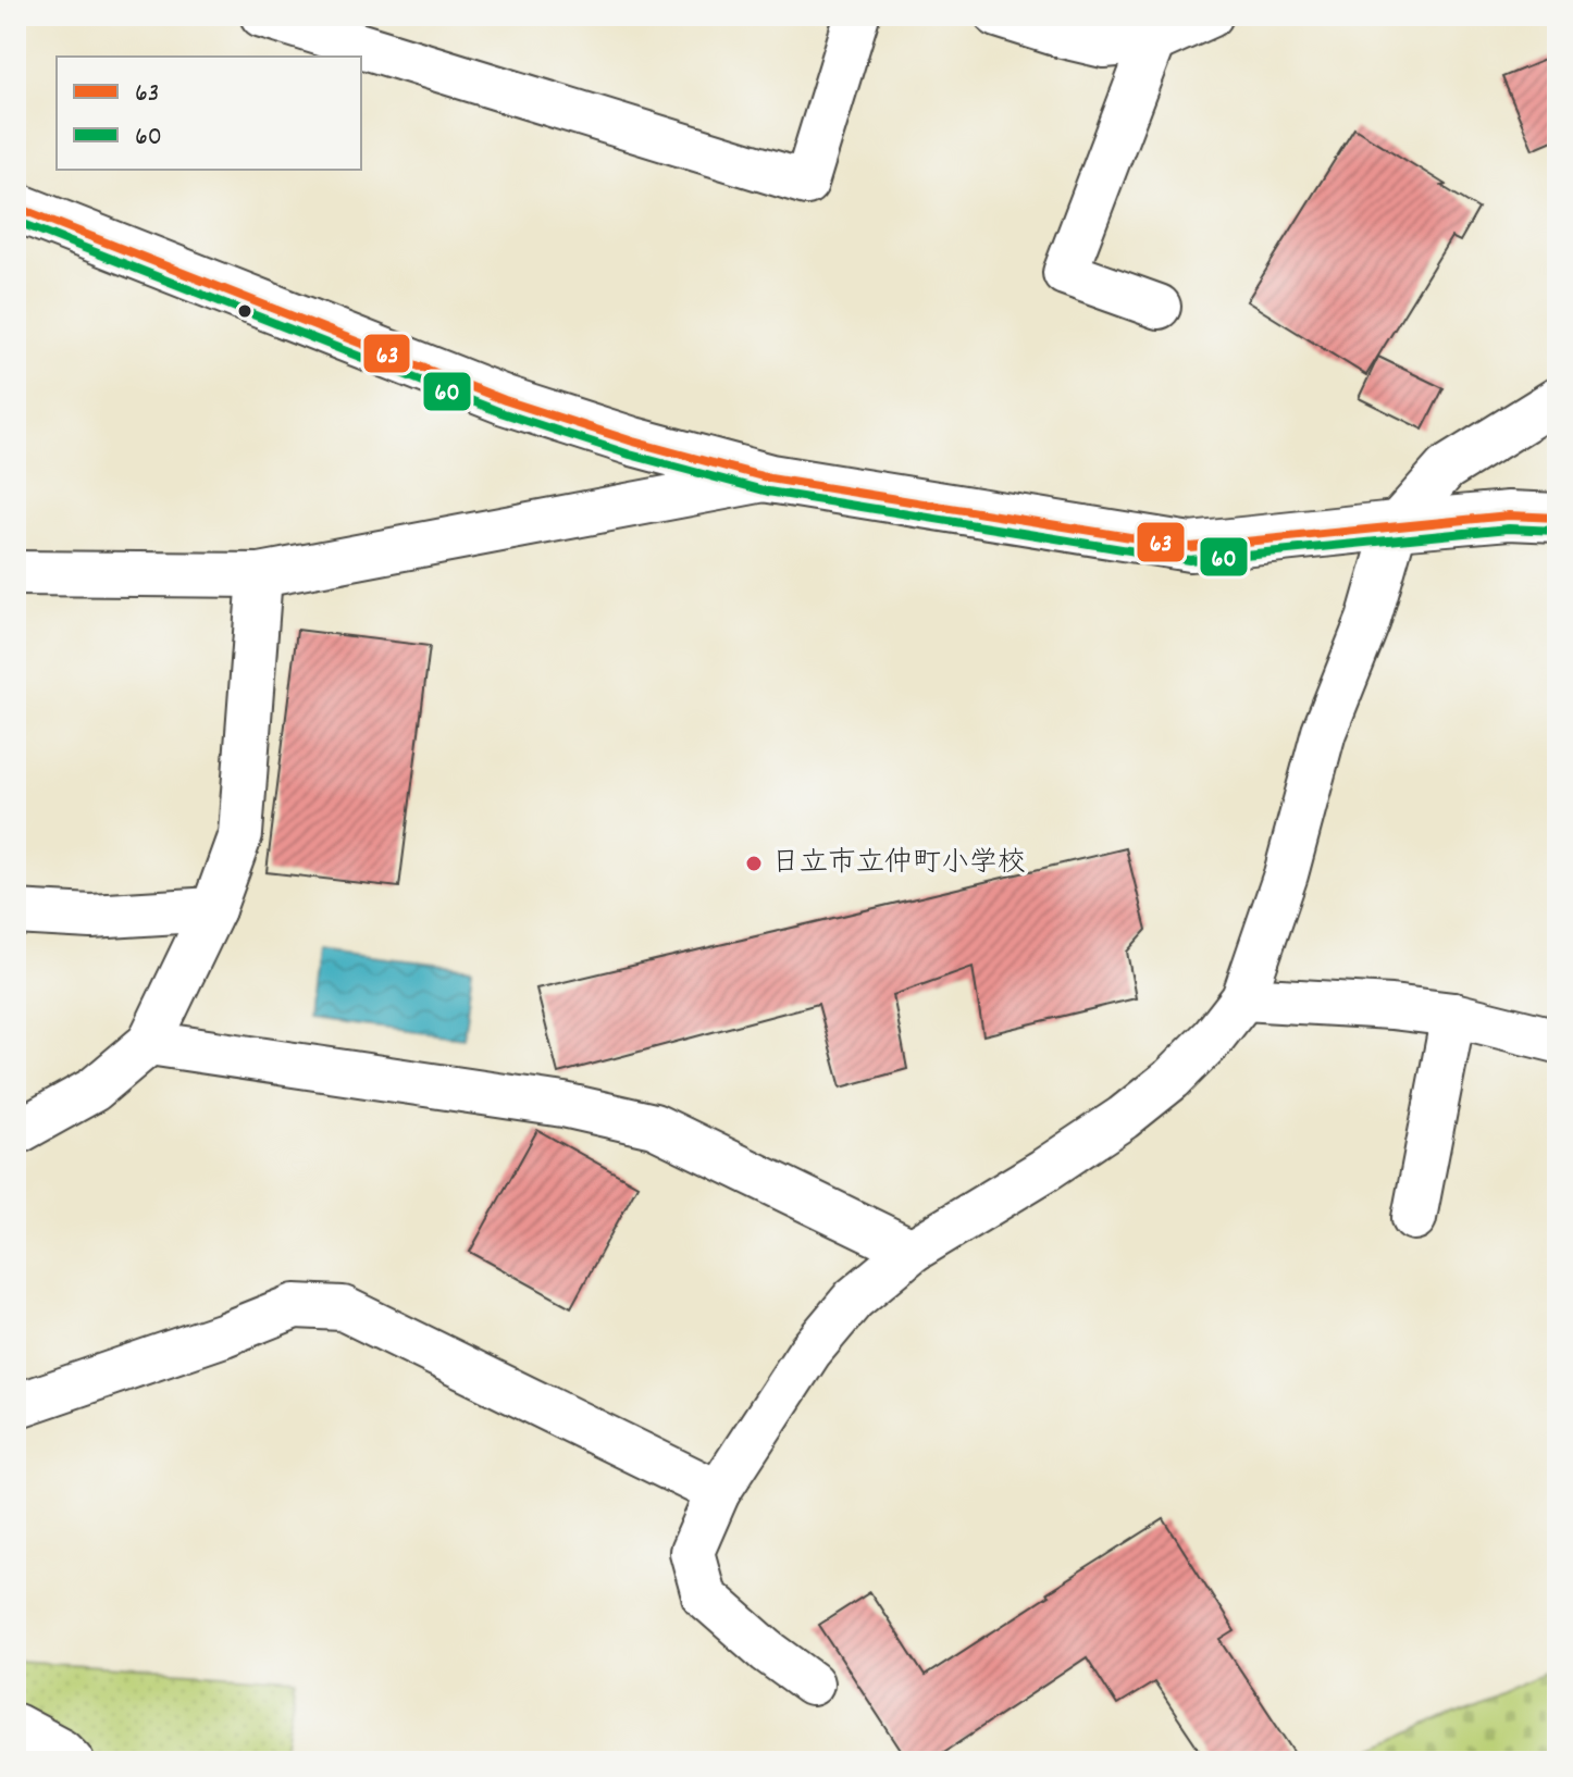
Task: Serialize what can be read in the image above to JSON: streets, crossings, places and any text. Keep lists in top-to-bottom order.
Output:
{
  "places": ["日立市立仲町小学校"],
  "lines": ["transit line 63", "transit line 60"],
  "legend": ["63", "60"]
}
